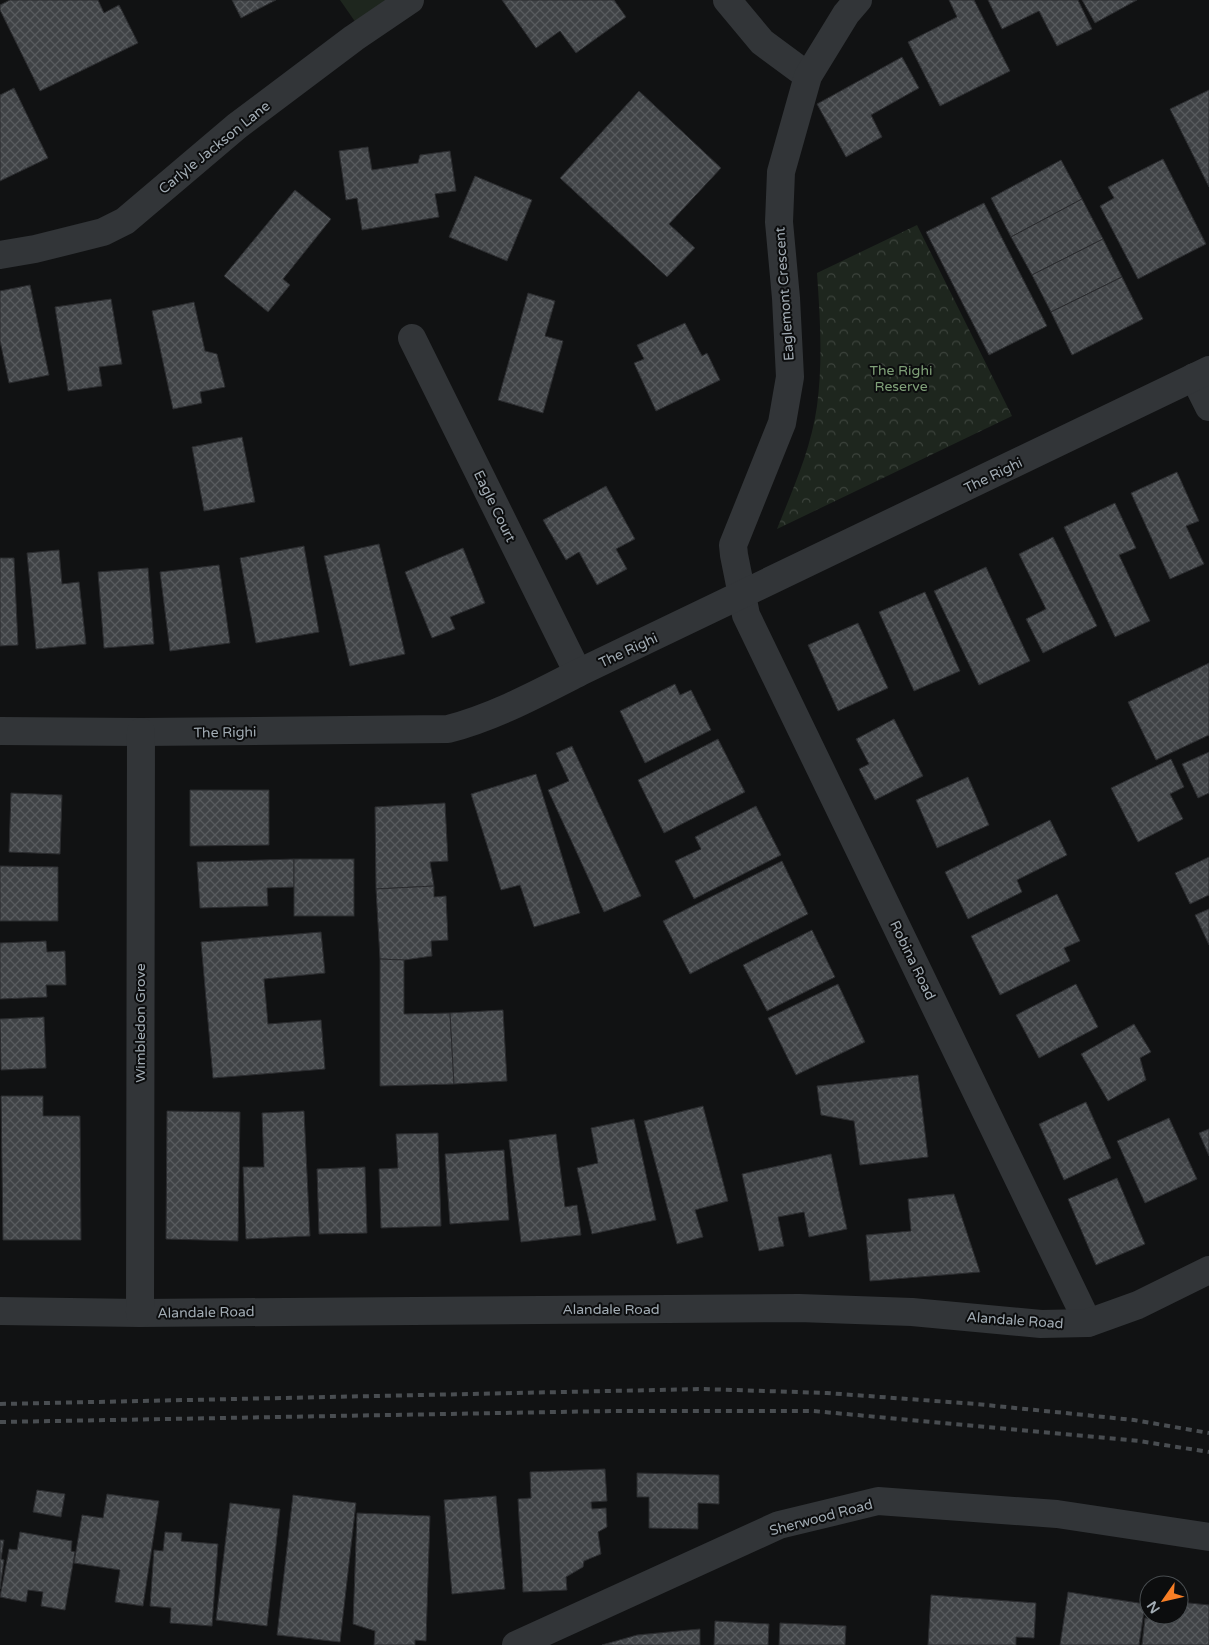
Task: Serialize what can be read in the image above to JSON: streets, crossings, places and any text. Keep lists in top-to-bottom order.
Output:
{
  "streets": {
    "street": [
      "Carlyle Jackson Lane",
      "Eaglemont Crescent",
      "The Righi",
      "Eagle Court",
      "Robina Road",
      "Wimbledon Grove",
      "Alandale Road",
      "Sherwood Road"
    ]
  },
  "crossings": [
    ["Eaglemont Crescent", "The Righi"],
    ["Eaglemont Crescent", "Robina Road"],
    ["The Righi", "Eagle Court"],
    ["The Righi", "Robina Road"],
    ["The Righi", "Wimbledon Grove"],
    ["Robina Road", "Alandale Road"],
    ["Wimbledon Grove", "Alandale Road"]
  ],
  "parks": ["The Righi Reserve"],
  "north": "bottom left"
}
